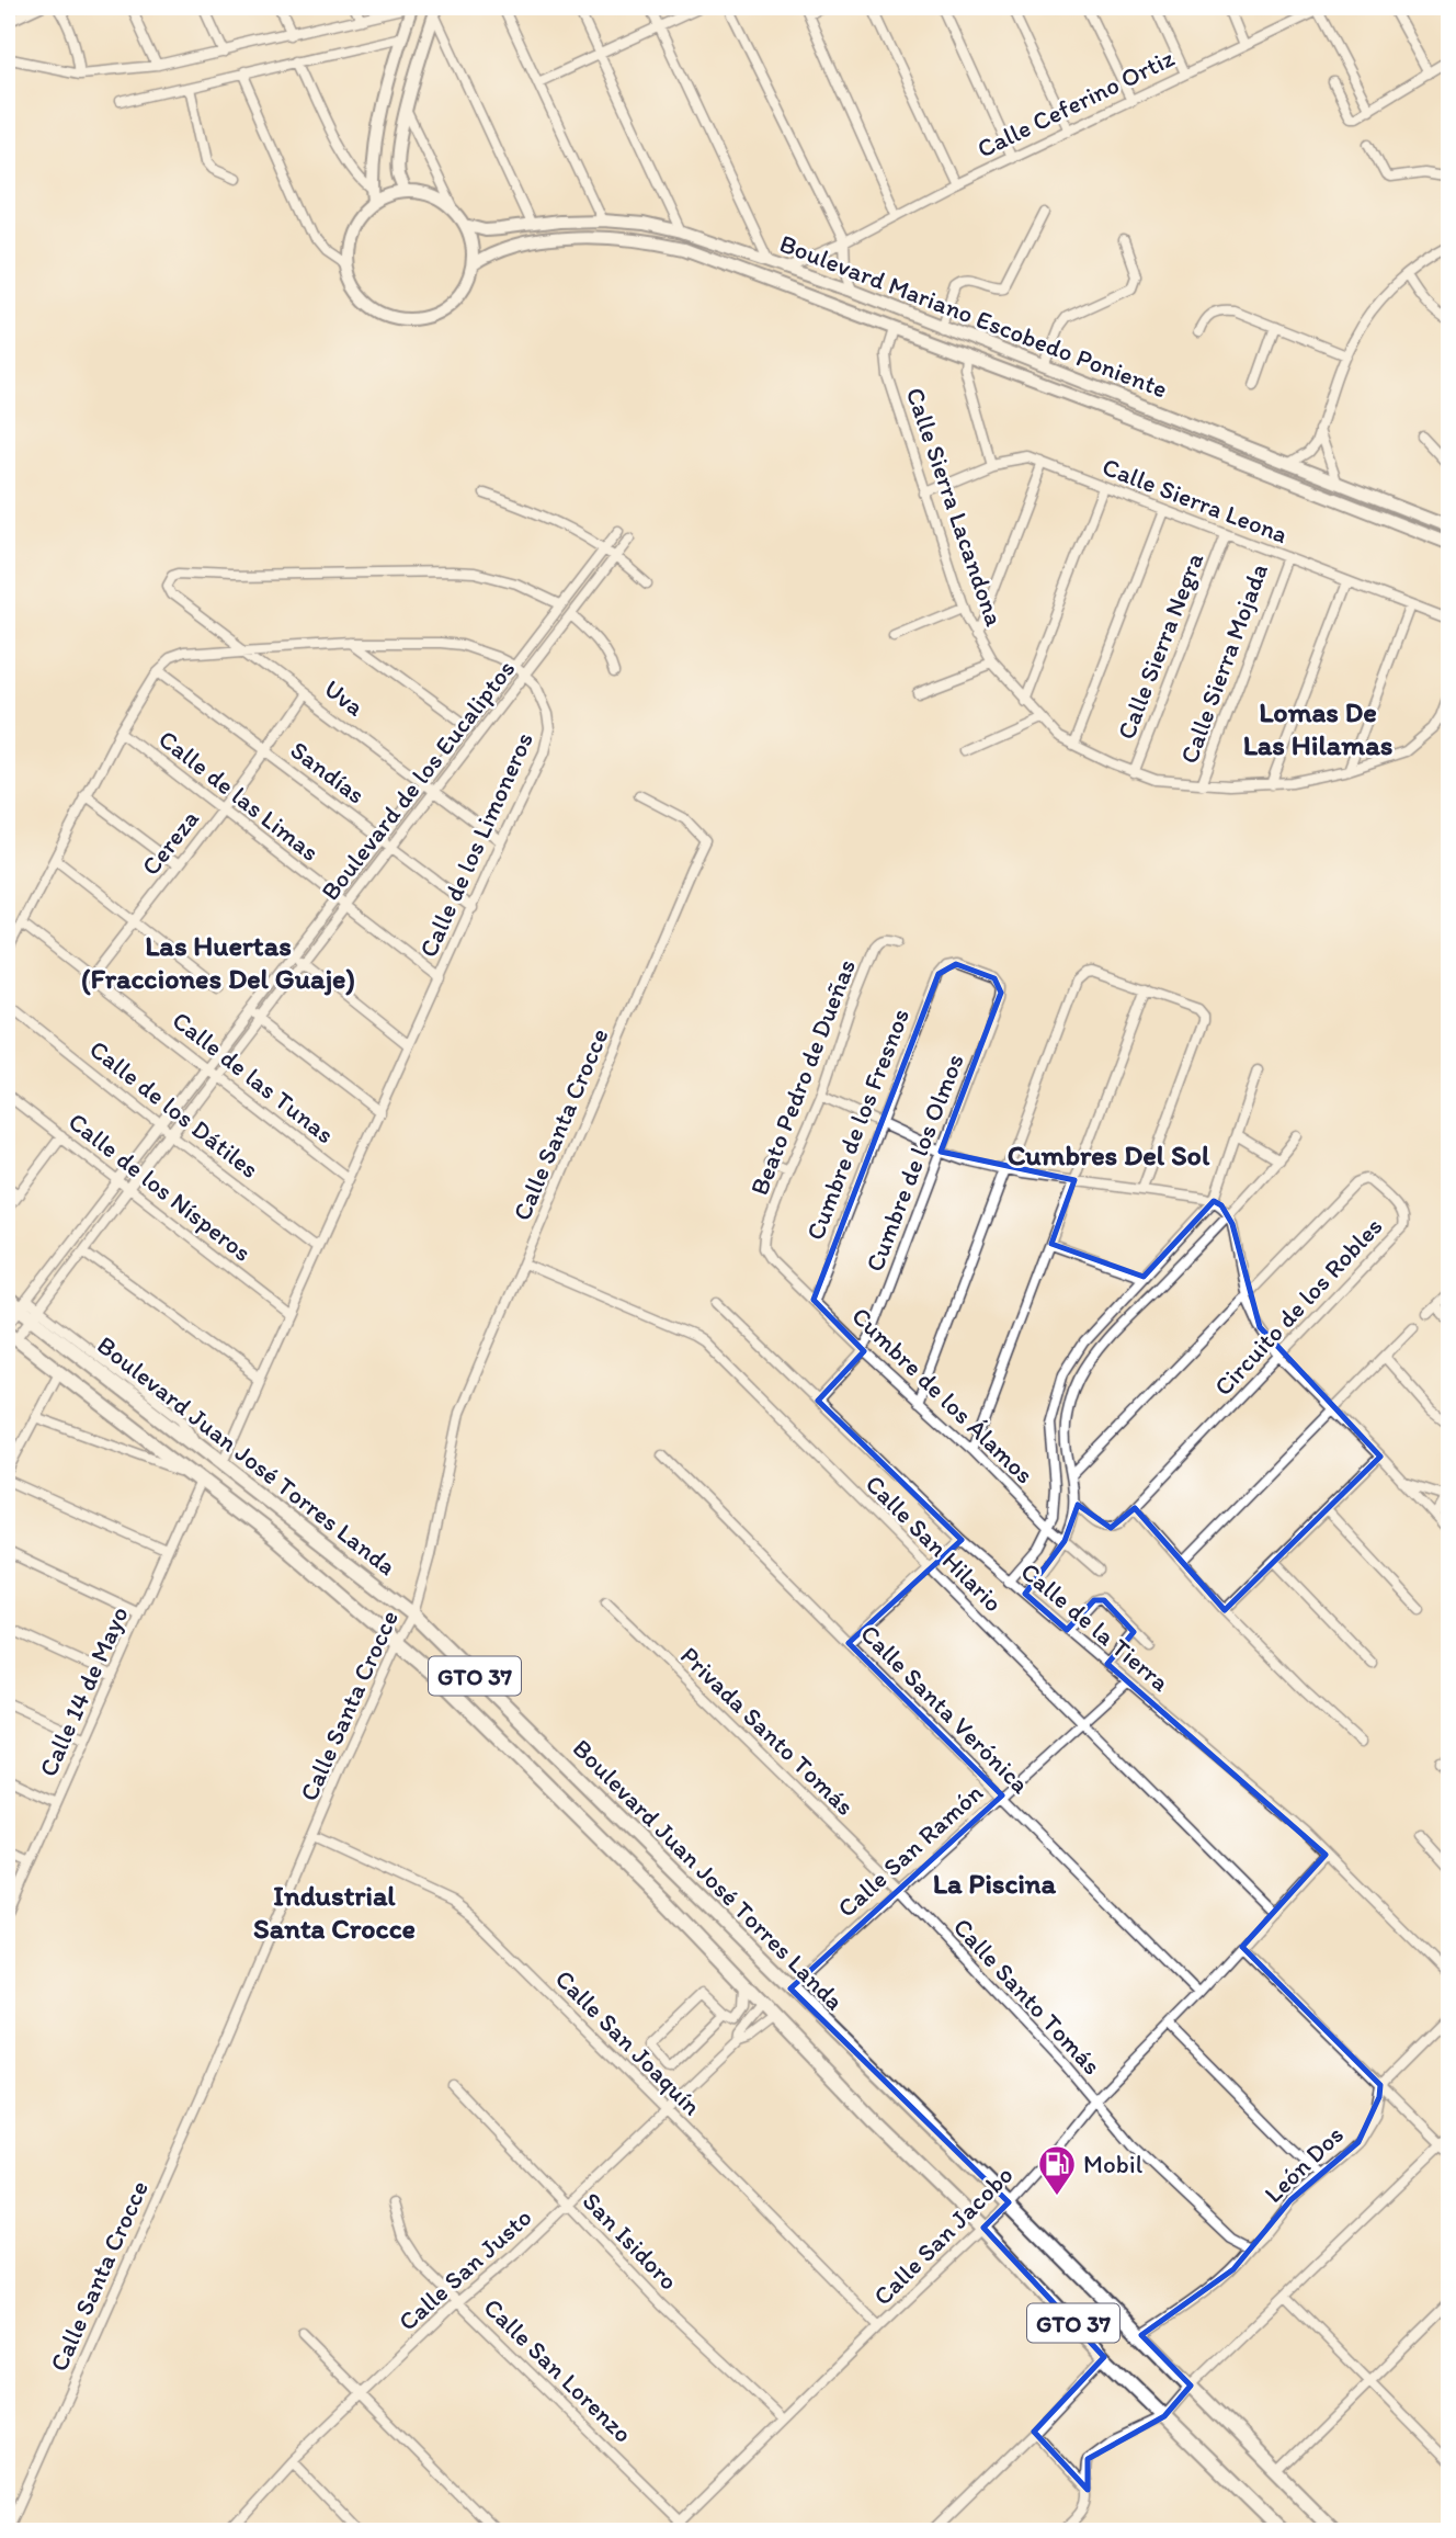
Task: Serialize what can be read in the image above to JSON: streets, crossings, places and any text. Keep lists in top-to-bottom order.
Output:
{
  "streets": {
    "main road": ["Boulevard Juan José Torres Landa", "GTO 37"],
    "street": [
      "Calle Ceferino Ortiz",
      "Boulevard Mariano Escobedo Poniente",
      "Calle Sierra Leona",
      "Calle Sierra Lacandona",
      "Calle Sierra Negra",
      "Calle Sierra Mojada",
      "Uva",
      "Sandías",
      "Boulevard de los Eucaliptos",
      "Calle de las Limas",
      "Cereza",
      "Calle de los Limoneros",
      "Calle de las Tunas",
      "Beato Pedro de Dueñas",
      "Calle de los Dátiles",
      "Calle Santa Crocce",
      "Cumbre de los Fresnos",
      "Cumbre de los Olmos",
      "Calle de los Nísperos",
      "Circuito de los Robles",
      "Cumbre de los Álamos",
      "Calle San Hilario",
      "Calle de la Tierra",
      "Calle 14 de Mayo",
      "Calle Santa Verónica",
      "Privada Santo Tomás",
      "Calle San Ramón",
      "Calle Santo Tomás",
      "Calle San Joaquín",
      "León Dos",
      "Calle San Jacobo",
      "San Isidoro",
      "Calle San Justo",
      "Calle San Lorenzo"
    ]
  },
  "crossings": [
    ["Calle Ceferino Ortiz", "Boulevard Mariano Escobedo Poniente"],
    ["Boulevard Mariano Escobedo Poniente", "Calle Sierra Lacandona"],
    ["Calle Sierra Leona", "Calle Sierra Lacandona"],
    ["Calle Sierra Leona", "Calle Sierra Negra"],
    ["Calle Sierra Leona", "Calle Sierra Mojada"],
    ["Calle Sierra Lacandona", "Calle Sierra Negra"],
    ["Calle Sierra Lacandona", "Calle Sierra Mojada"],
    ["Uva", "Boulevard de los Eucaliptos"],
    ["Uva", "Cereza"],
    ["Uva", "Calle de los Limoneros"],
    ["Sandías", "Boulevard de los Eucaliptos"],
    ["Sandías", "Cereza"],
    ["Sandías", "Calle de los Limoneros"],
    ["Boulevard de los Eucaliptos", "Calle de las Limas"],
    ["Boulevard de los Eucaliptos", "Calle de los Limoneros"],
    ["Boulevard de los Eucaliptos", "Calle de las Tunas"],
    ["Boulevard de los Eucaliptos", "Calle de los Dátiles"],
    ["Boulevard de los Eucaliptos", "Calle de los Nísperos"],
    ["Boulevard de los Eucaliptos", "Boulevard Juan José Torres Landa"],
    ["Calle de las Limas", "Cereza"],
    ["Calle de las Limas", "Calle de los Limoneros"],
    ["Cereza", "Calle de las Tunas"],
    ["Calle de los Limoneros", "Calle de las Tunas"],
    ["Calle de los Limoneros", "Calle de los Dátiles"],
    ["Calle de los Limoneros", "Calle de los Nísperos"],
    ["Calle de los Limoneros", "Boulevard Juan José Torres Landa"],
    ["Beato Pedro de Dueñas", "Cumbre de los Álamos"],
    ["Calle Santa Crocce", "Boulevard Juan José Torres Landa"],
    ["Calle Santa Crocce", "Calle San Hilario"],
    ["Calle Santa Crocce", "Calle San Joaquín"],
    ["Cumbre de los Fresnos", "Cumbre de los Olmos"],
    ["Cumbre de los Fresnos", "Cumbre de los Álamos"],
    ["Cumbre de los Olmos", "Cumbre de los Álamos"],
    ["Cumbre de los Olmos", "Calle de la Tierra"],
    ["Boulevard Juan José Torres Landa", "Calle 14 de Mayo"],
    ["Boulevard Juan José Torres Landa", "Calle San Ramón"],
    ["Boulevard Juan José Torres Landa", "León Dos"],
    ["Boulevard Juan José Torres Landa", "Calle San Jacobo"],
    ["Boulevard Juan José Torres Landa", "Calle San Justo"],
    ["Calle San Hilario", "Calle San Ramón"],
    ["Calle San Hilario", "Calle San Jacobo"],
    ["Calle de la Tierra", "Calle San Ramón"],
    ["Calle de la Tierra", "Calle San Jacobo"],
    ["Calle Santa Verónica", "Calle San Ramón"],
    ["Calle Santa Verónica", "Calle San Jacobo"],
    ["Privada Santo Tomás", "Calle San Ramón"],
    ["Privada Santo Tomás", "Calle Santo Tomás"],
    ["Calle San Ramón", "Calle Santo Tomás"],
    ["Calle Santo Tomás", "León Dos"],
    ["Calle Santo Tomás", "Calle San Jacobo"],
    ["Calle San Joaquín", "Calle San Jacobo"],
    ["Calle San Joaquín", "Calle San Justo"],
    ["Calle San Jacobo", "San Isidoro"],
    ["Calle San Jacobo", "Calle San Lorenzo"],
    ["San Isidoro", "Calle San Justo"],
    ["Calle San Justo", "Calle San Lorenzo"]
  ],
  "districts": [
    "Lomas De Las Hilamas",
    "Las Huertas (Fracciones Del Guaje)",
    "Cumbres Del Sol",
    "La Piscina",
    "Industrial Santa Crocce"
  ],
  "places": {
    "fuel station": ["Mobil"]
  }
}
